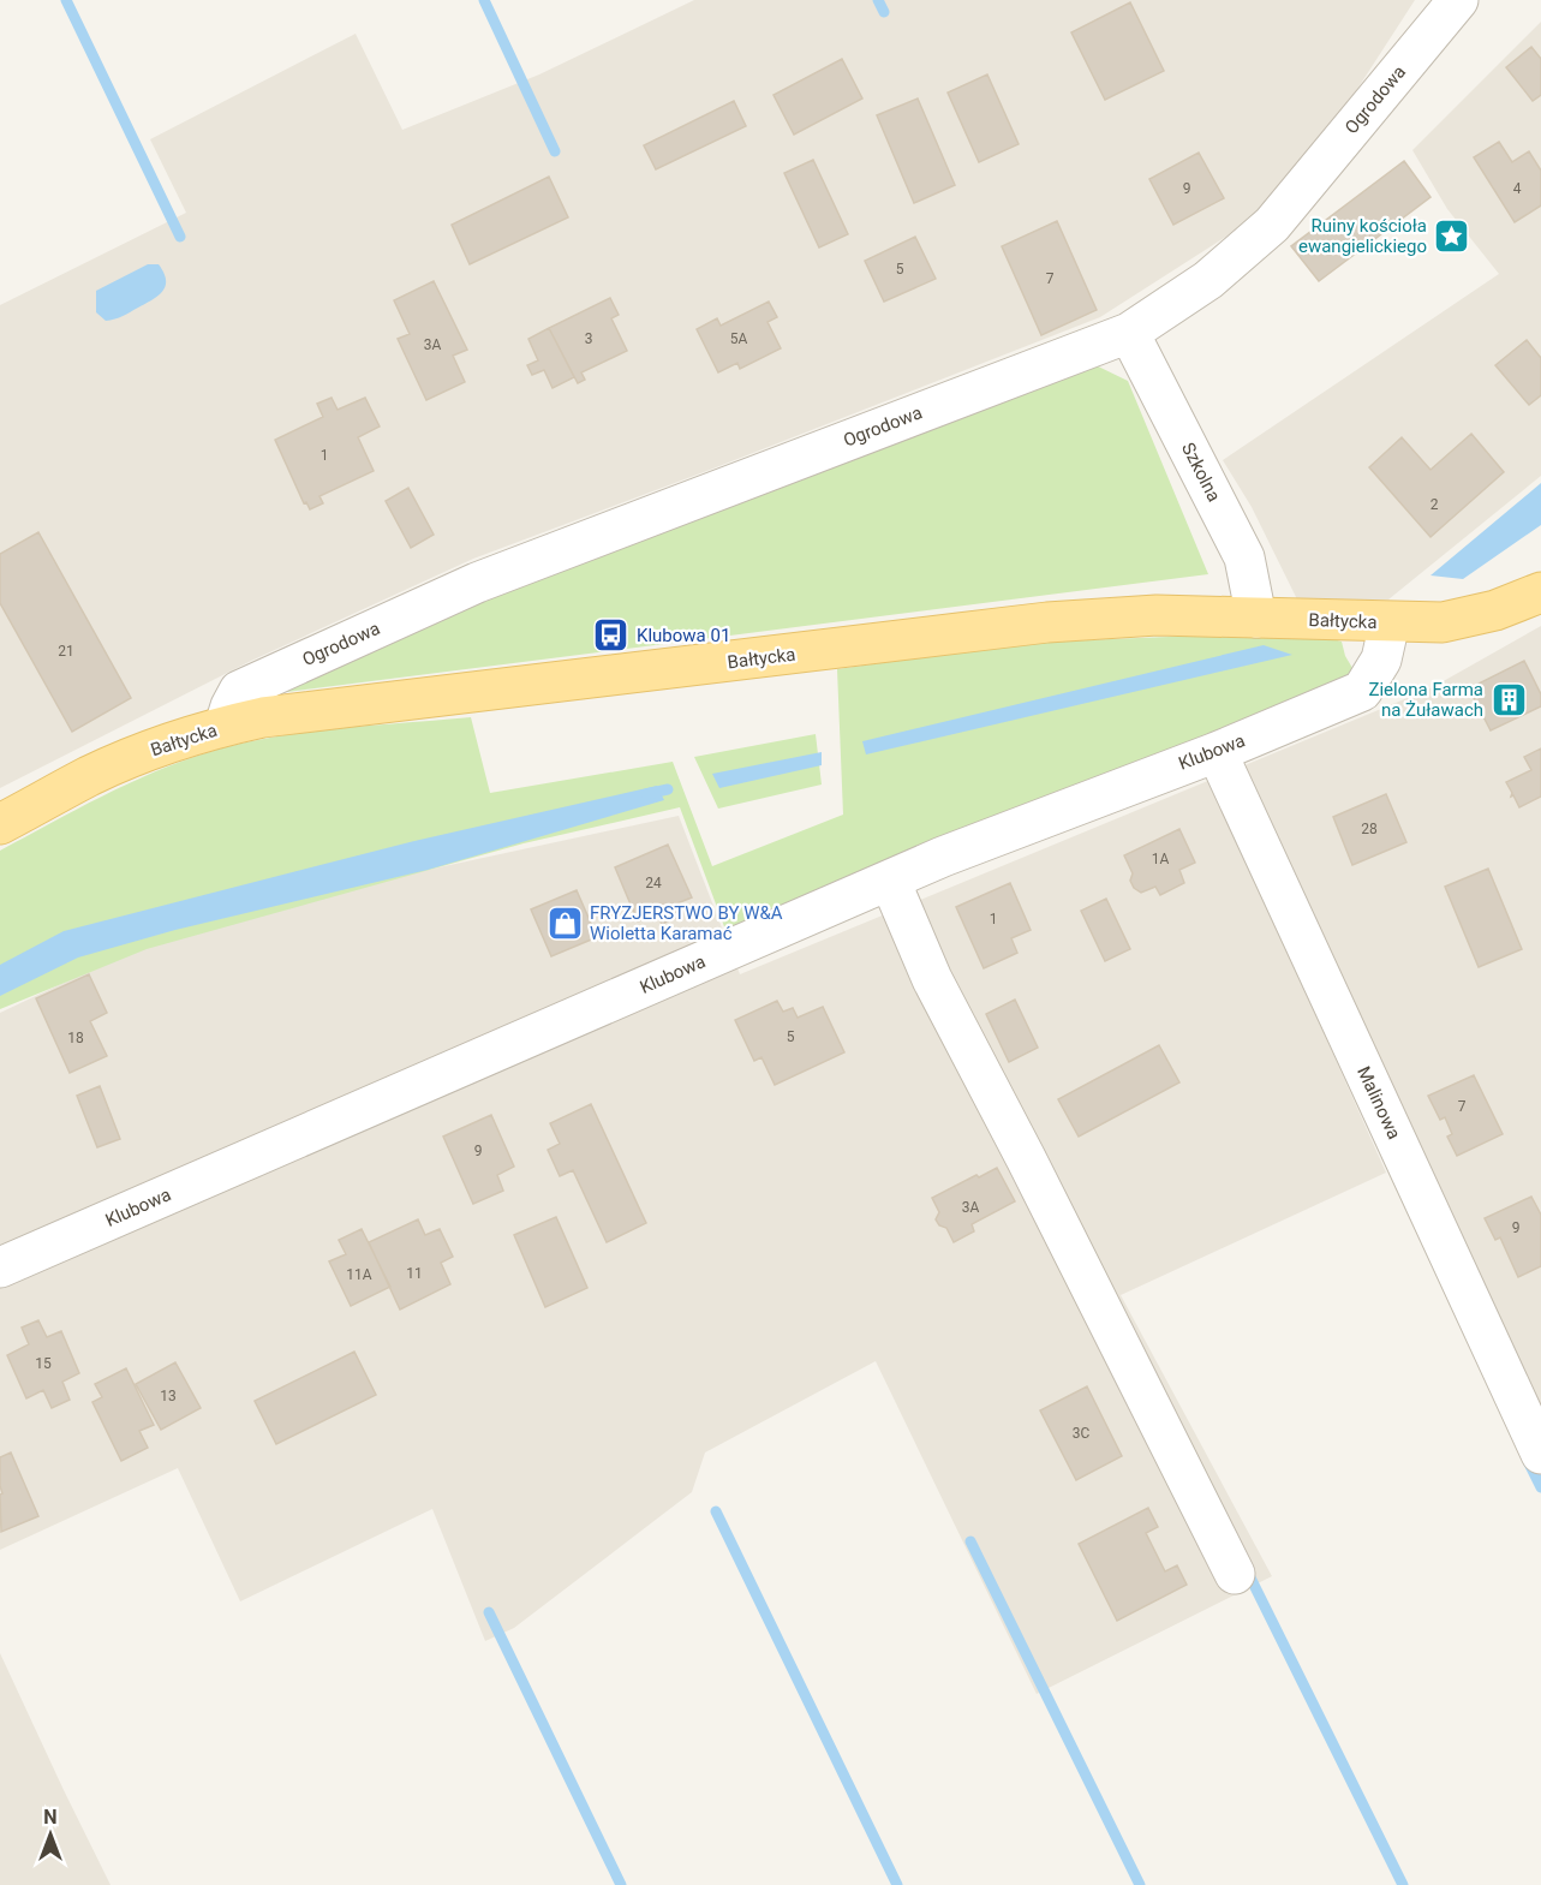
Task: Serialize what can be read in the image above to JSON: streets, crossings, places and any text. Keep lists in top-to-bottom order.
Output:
{
  "streets": {
    "main road": ["Bałtycka"],
    "street": [
      "Ogrodowa",
      "Szkolna",
      "Klubowa",
      "Malinowa"
    ]
  },
  "crossings": [
    ["Ogrodowa", "Szkolna"],
    ["Ogrodowa", "Bałtycka"],
    ["Szkolna", "Bałtycka"],
    ["Bałtycka", "Klubowa"],
    ["Klubowa", "Malinowa"]
  ],
  "places": {
    "place": ["Ruiny kościoła ewangielickiego"],
    "bus stop": ["Klubowa 01"],
    "building": ["Zielona Farma na Żuławach"],
    "shop": ["FRYZJERSTWO BY W&A Wioletta Karamać"]
  },
  "house_numbers": [
    "9",
    "4",
    "5",
    "7",
    "3",
    "5A",
    "3A",
    "1",
    "2",
    "21",
    "28",
    "1A",
    "24",
    "1",
    "5",
    "18",
    "7",
    "9",
    "3A",
    "9",
    "11",
    "11A",
    "15",
    "13",
    "3C"
  ],
  "north": "top"
}
